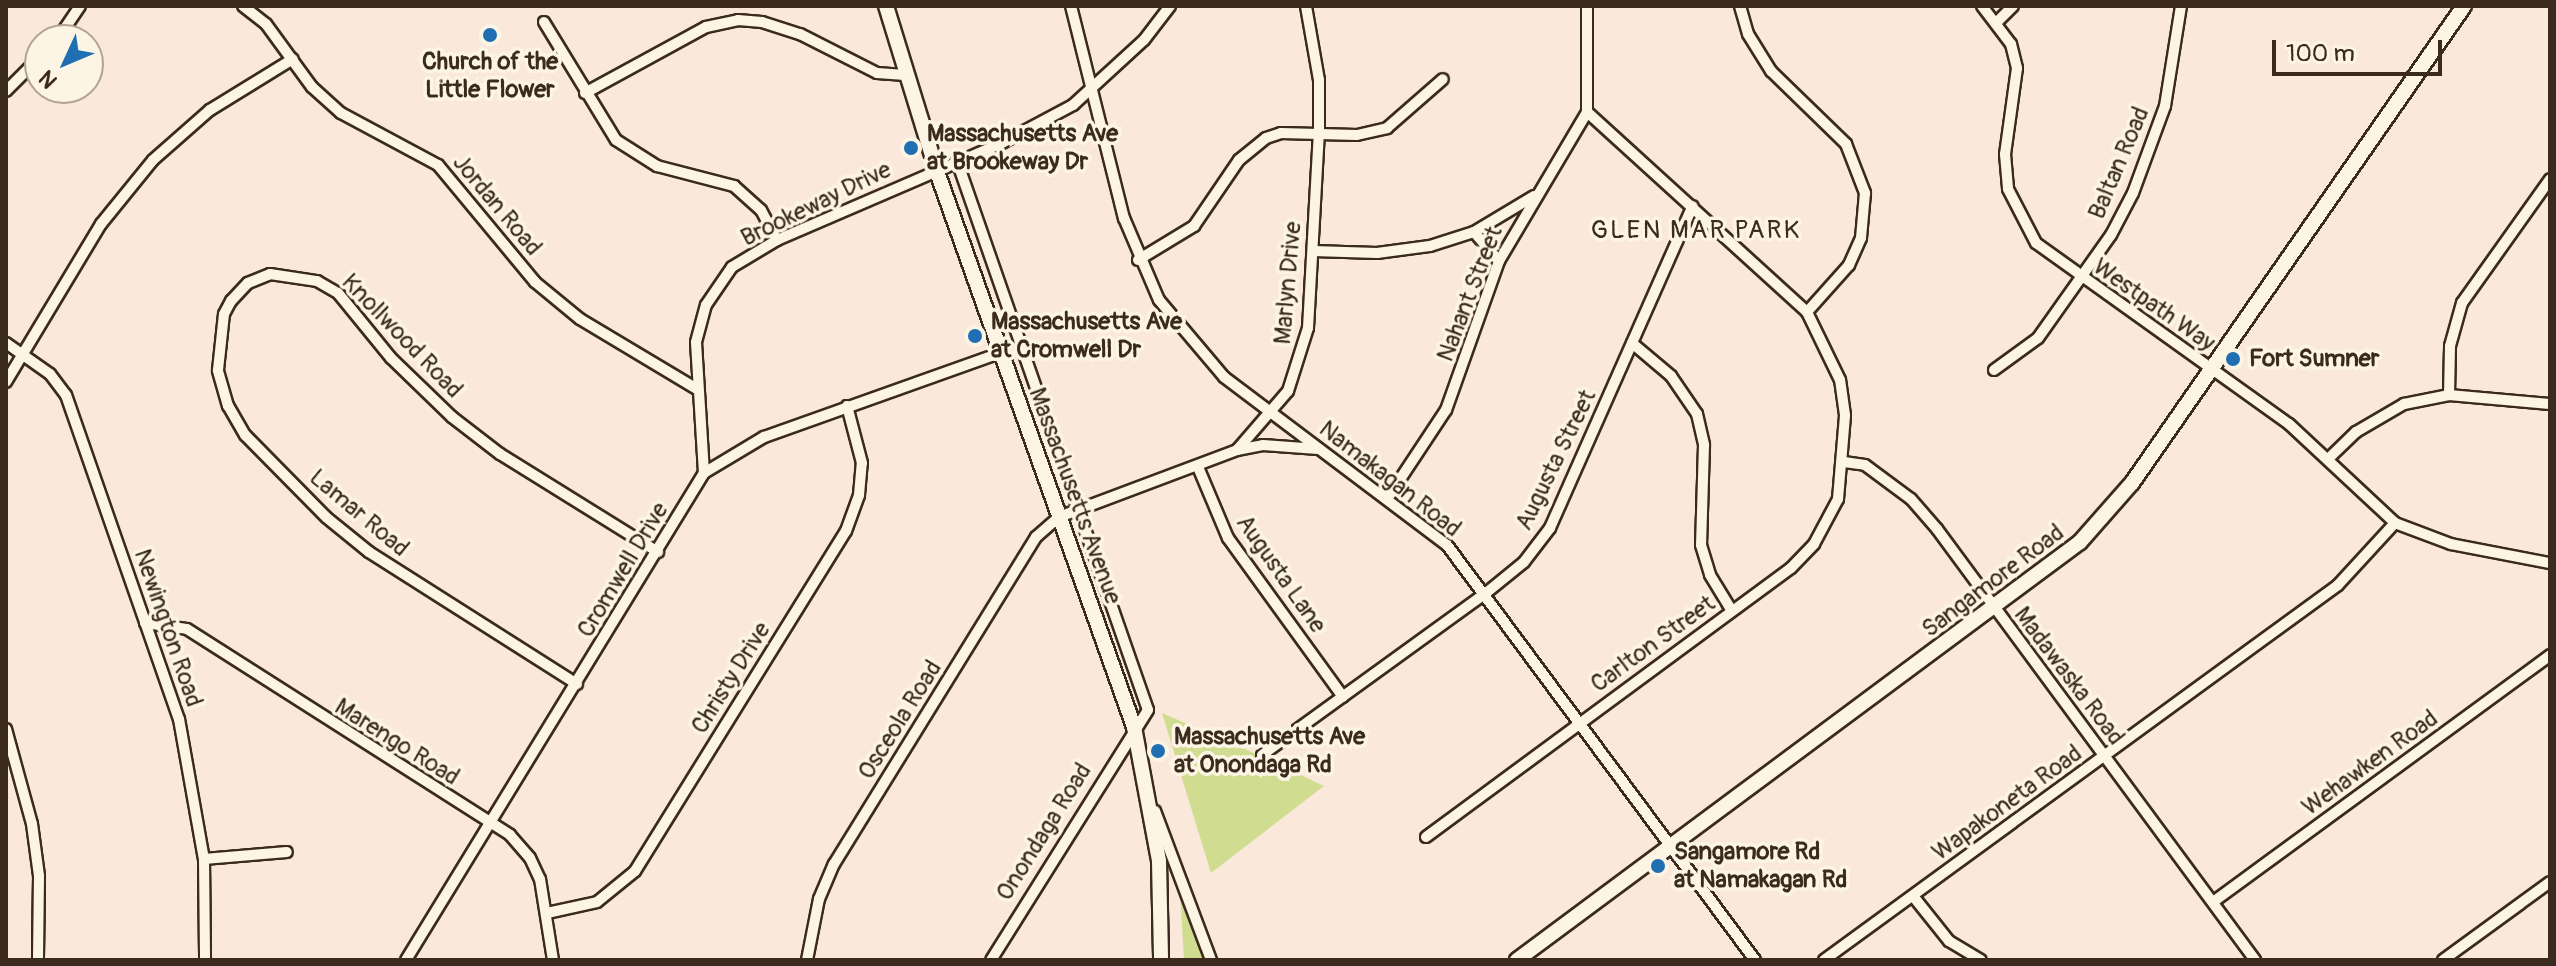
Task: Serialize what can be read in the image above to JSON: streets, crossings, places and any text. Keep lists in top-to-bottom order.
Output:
{
  "streets": {
    "street": [
      "Baltan Road",
      "Brookeway Drive",
      "Jordan Road",
      "Marlyn Drive",
      "Nahant Street",
      "Westpath Way",
      "Knollwood Road",
      "Augusta Street",
      "Namakagan Road",
      "Massachusetts Avenue",
      "Lamar Road",
      "Cromwell Drive",
      "Augusta Lane",
      "Sangamore Road",
      "Newington Road",
      "Carlton Street",
      "Madawaska Road",
      "Christy Drive",
      "Osceola Road",
      "Marengo Road",
      "Wehawken Road",
      "Wapakoneta Road",
      "Onondaga Road"
    ]
  },
  "crossings": [
    ["Baltan Road", "Westpath Way"],
    ["Brookeway Drive", "Jordan Road"],
    ["Brookeway Drive", "Namakagan Road"],
    ["Brookeway Drive", "Massachusetts Avenue"],
    ["Brookeway Drive", "Cromwell Drive"],
    ["Marlyn Drive", "Namakagan Road"],
    ["Marlyn Drive", "Massachusetts Avenue"],
    ["Marlyn Drive", "Augusta Lane"],
    ["Marlyn Drive", "Osceola Road"],
    ["Nahant Street", "Namakagan Road"],
    ["Westpath Way", "Sangamore Road"],
    ["Westpath Way", "Wapakoneta Road"],
    ["Knollwood Road", "Lamar Road"],
    ["Knollwood Road", "Cromwell Drive"],
    ["Augusta Street", "Namakagan Road"],
    ["Augusta Street", "Augusta Lane"],
    ["Namakagan Road", "Sangamore Road"],
    ["Namakagan Road", "Carlton Street"],
    ["Massachusetts Avenue", "Cromwell Drive"],
    ["Massachusetts Avenue", "Osceola Road"],
    ["Massachusetts Avenue", "Onondaga Road"],
    ["Lamar Road", "Cromwell Drive"],
    ["Cromwell Drive", "Christy Drive"],
    ["Cromwell Drive", "Marengo Road"],
    ["Sangamore Road", "Madawaska Road"],
    ["Newington Road", "Marengo Road"],
    ["Carlton Street", "Madawaska Road"],
    ["Madawaska Road", "Wehawken Road"],
    ["Madawaska Road", "Wapakoneta Road"],
    ["Christy Drive", "Marengo Road"]
  ],
  "districts": ["GLEN MAR PARK"],
  "places": [
    "Church of the Little Flower",
    "Massachusetts Ave at Brookeway Dr",
    "Massachusetts Ave at Cromwell Dr",
    "Fort Sumner",
    "Massachusetts Ave at Onondaga Rd",
    "Sangamore Rd at Namakagan Rd"
  ],
  "scale_bar": "100 m",
  "north": "bottom left"
}
